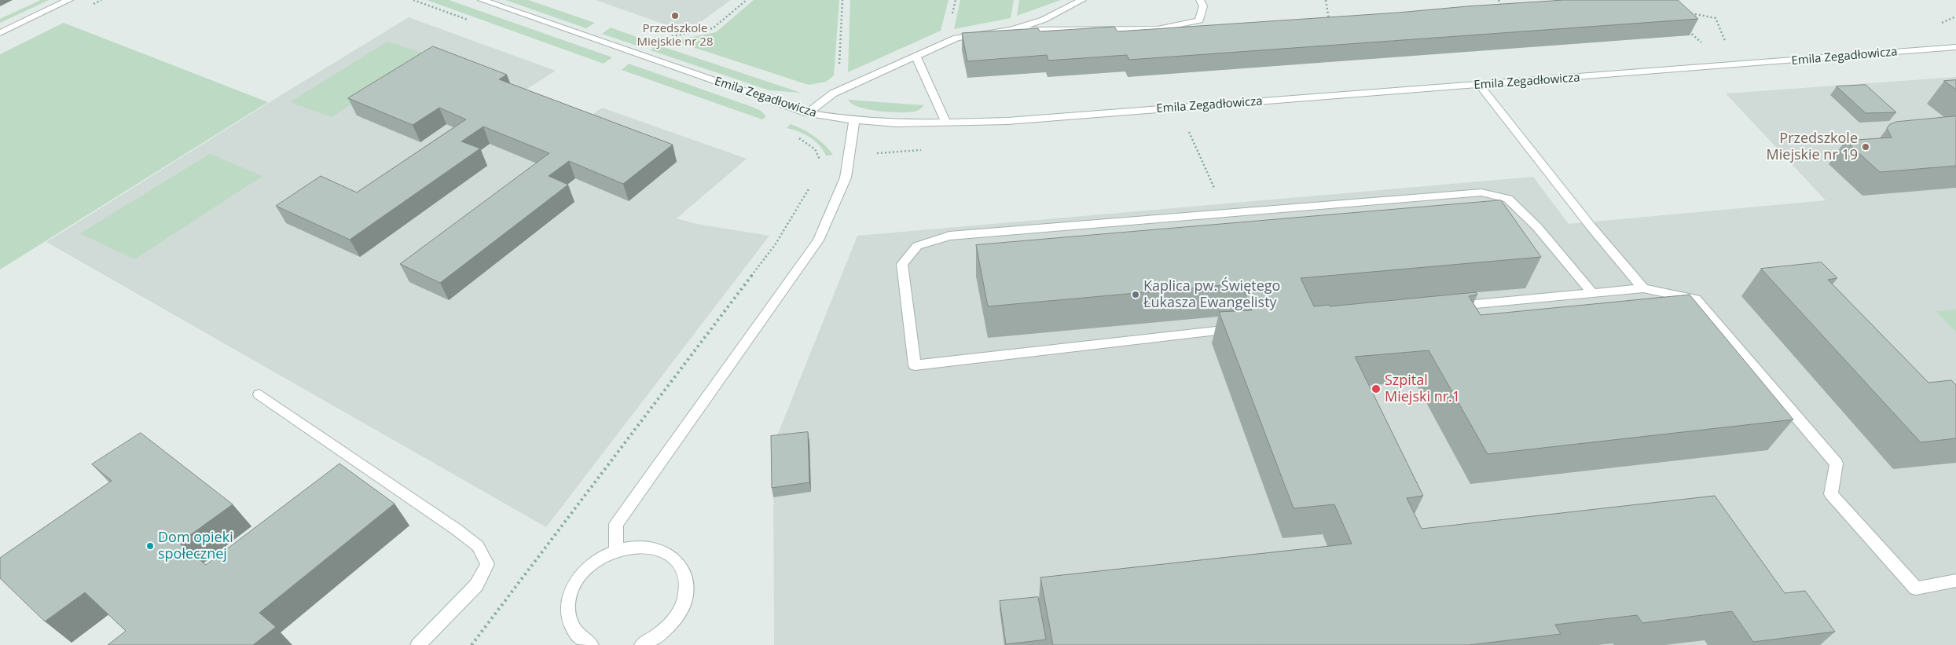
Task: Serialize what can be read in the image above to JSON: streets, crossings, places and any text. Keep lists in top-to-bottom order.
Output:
{
  "streets": {
    "street": ["Emila Zegadłowicza"]
  },
  "places": [
    "Przedszkole Miejskie nr 28",
    "Przedszkole Miejskie nr 19",
    "Kaplica pw. Świętego Łukasza Ewangelisty",
    "Szpital Miejski nr.1",
    "Dom opieki społecznej"
  ]
}
